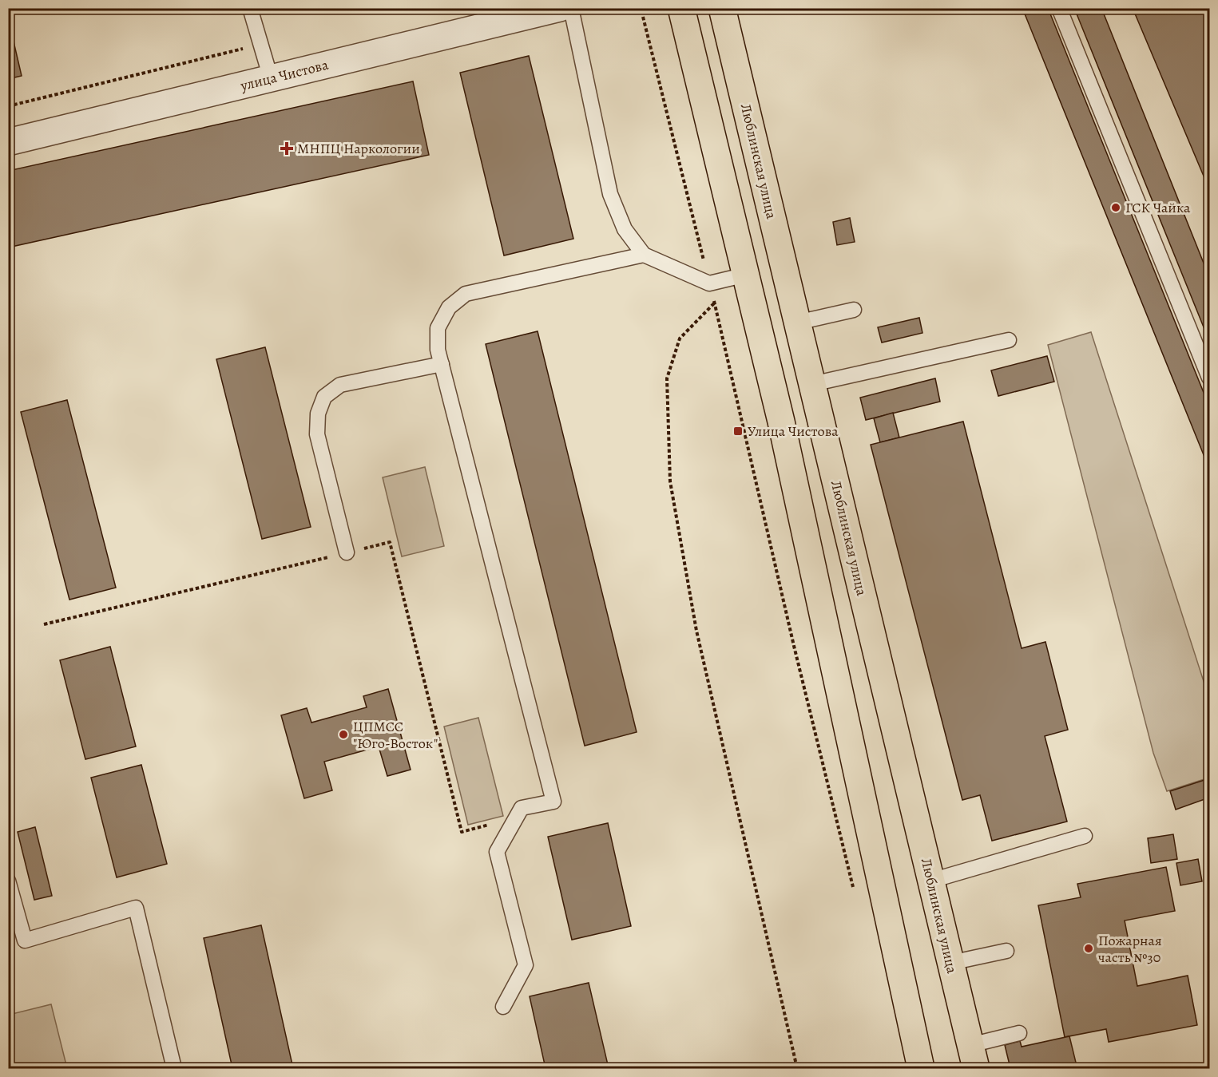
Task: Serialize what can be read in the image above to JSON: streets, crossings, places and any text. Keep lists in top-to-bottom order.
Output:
{
  "streets": {
    "main road": ["Люблинская улица"],
    "street": ["улица Чистова"]
  },
  "places": {
    "health": ["МНПЦ Наркологии"],
    "other": ["ГСК Чайка", "ЦПМСС \"Юго-Восток\"", "Пожарная часть №30"],
    "transit": ["Улица Чистова"]
  }
}
